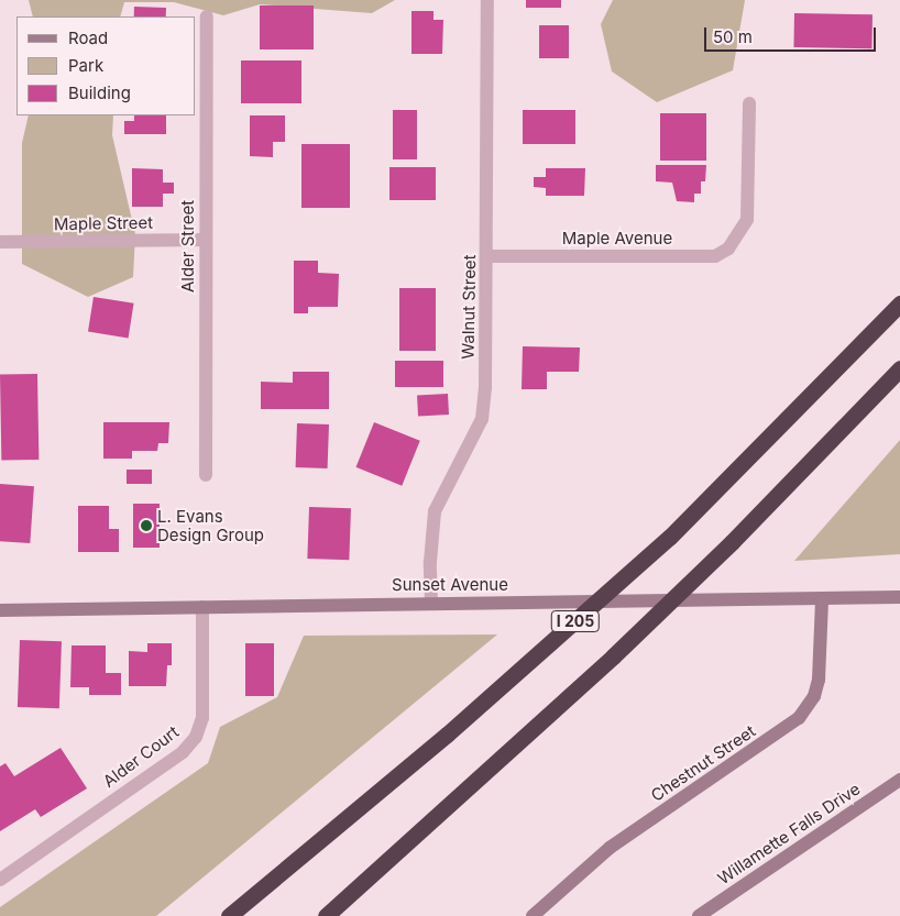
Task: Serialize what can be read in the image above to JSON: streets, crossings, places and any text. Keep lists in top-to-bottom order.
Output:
{
  "streets": {
    "highway": ["I 205"],
    "main road": ["Sunset Avenue", "Chestnut Street", "Willamette Falls Drive"],
    "street": [
      "Maple Street",
      "Maple Avenue",
      "Alder Street",
      "Walnut Street",
      "Alder Court"
    ]
  },
  "crossings": [
    ["Maple Street", "Alder Street"],
    ["Maple Avenue", "Walnut Street"],
    ["Walnut Street", "Sunset Avenue"],
    ["Sunset Avenue", "Alder Court"],
    ["Sunset Avenue", "Chestnut Street"]
  ],
  "places": ["L. Evans Design Group"],
  "legend": ["Road", "Park", "Building"],
  "scale_bar": "50 m"
}
